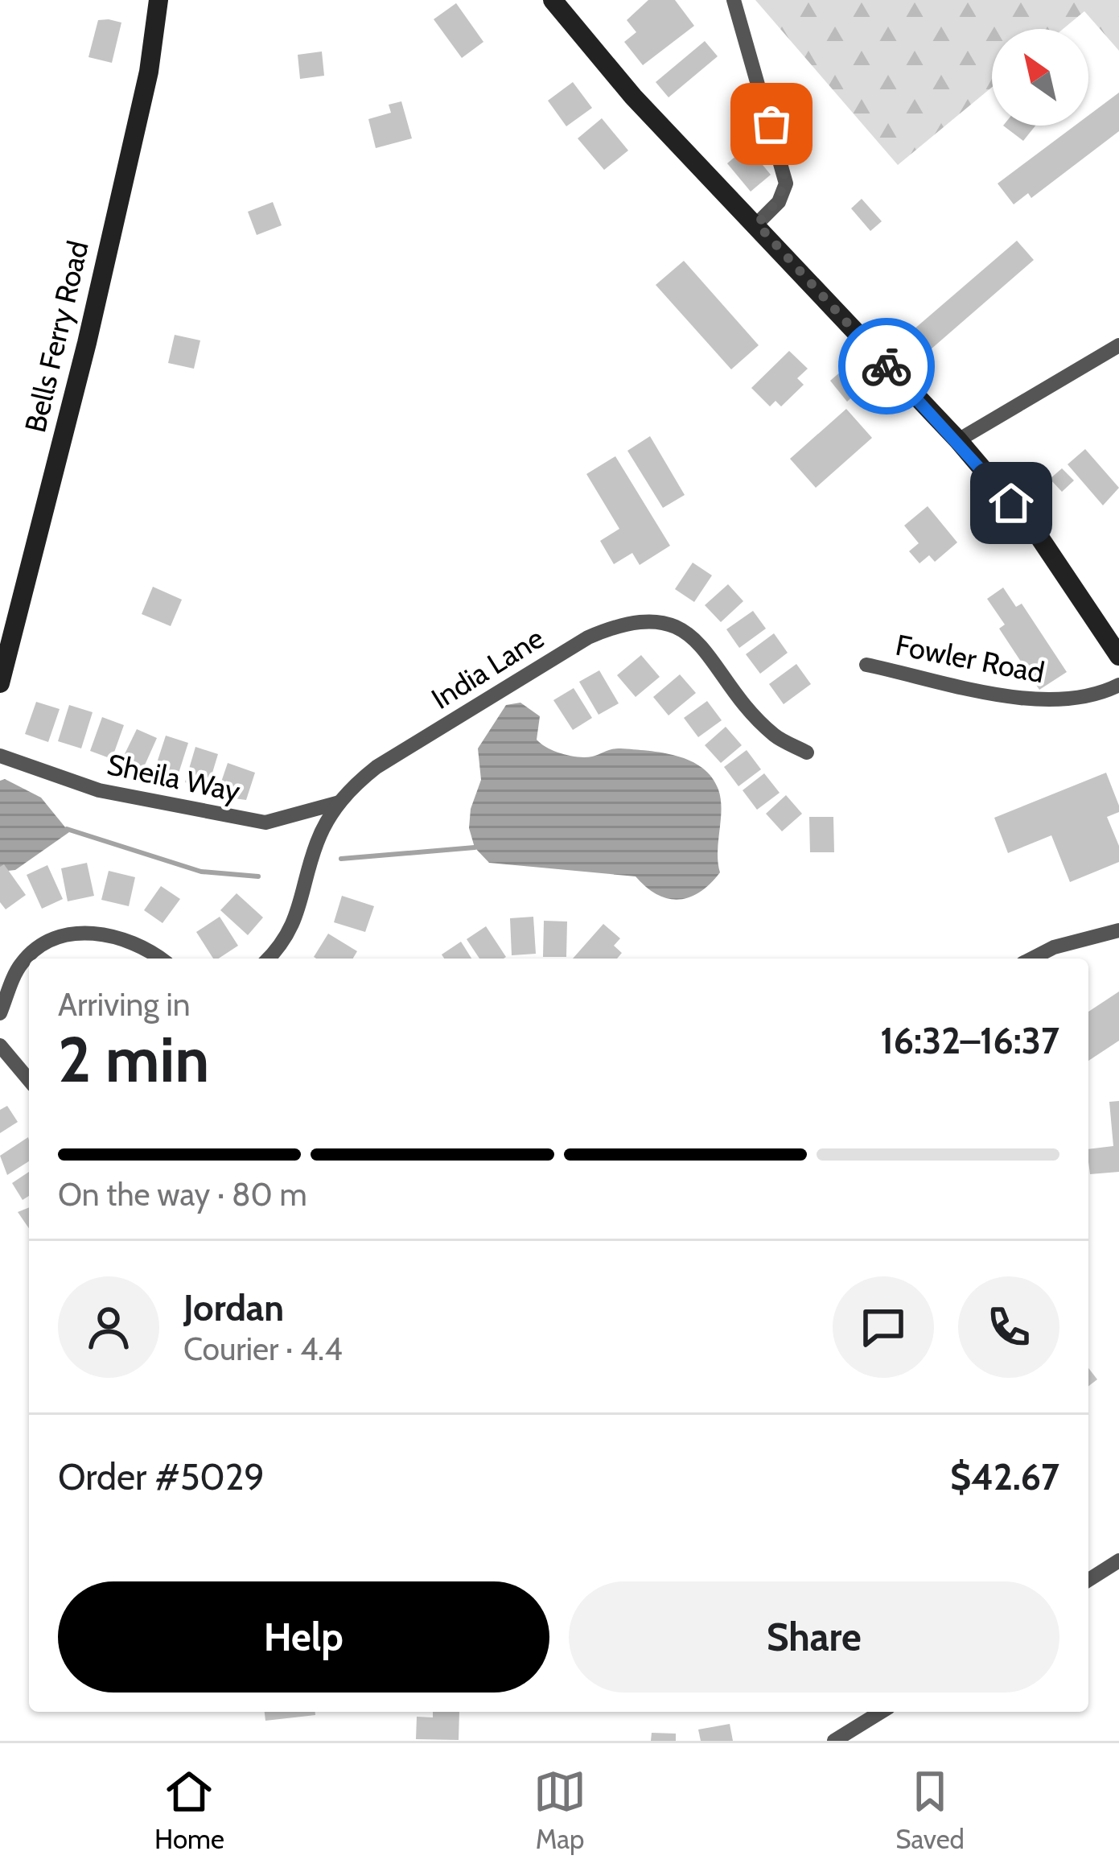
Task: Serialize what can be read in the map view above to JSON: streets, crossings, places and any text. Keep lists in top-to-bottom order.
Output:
{
  "streets": {
    "main road": ["Bells Ferry Road"],
    "street": ["Fowler Road", "India Lane", "Sheila Way"]
  },
  "crossings": [
    ["India Lane", "Sheila Way"]
  ],
  "north": "top left",
  "page": {
    "heading": ["2 min", "Arriving in", "16:32–16:37"],
    "panel": [
      "Jordan",
      "Courier · 4.4",
      "Order #5029",
      "$42.67"
    ],
    "bar": "On the way · 80 m",
    "buttons": ["Help", "Share"],
    "tabs": ["Home", "Map", "Saved"]
  }
}
